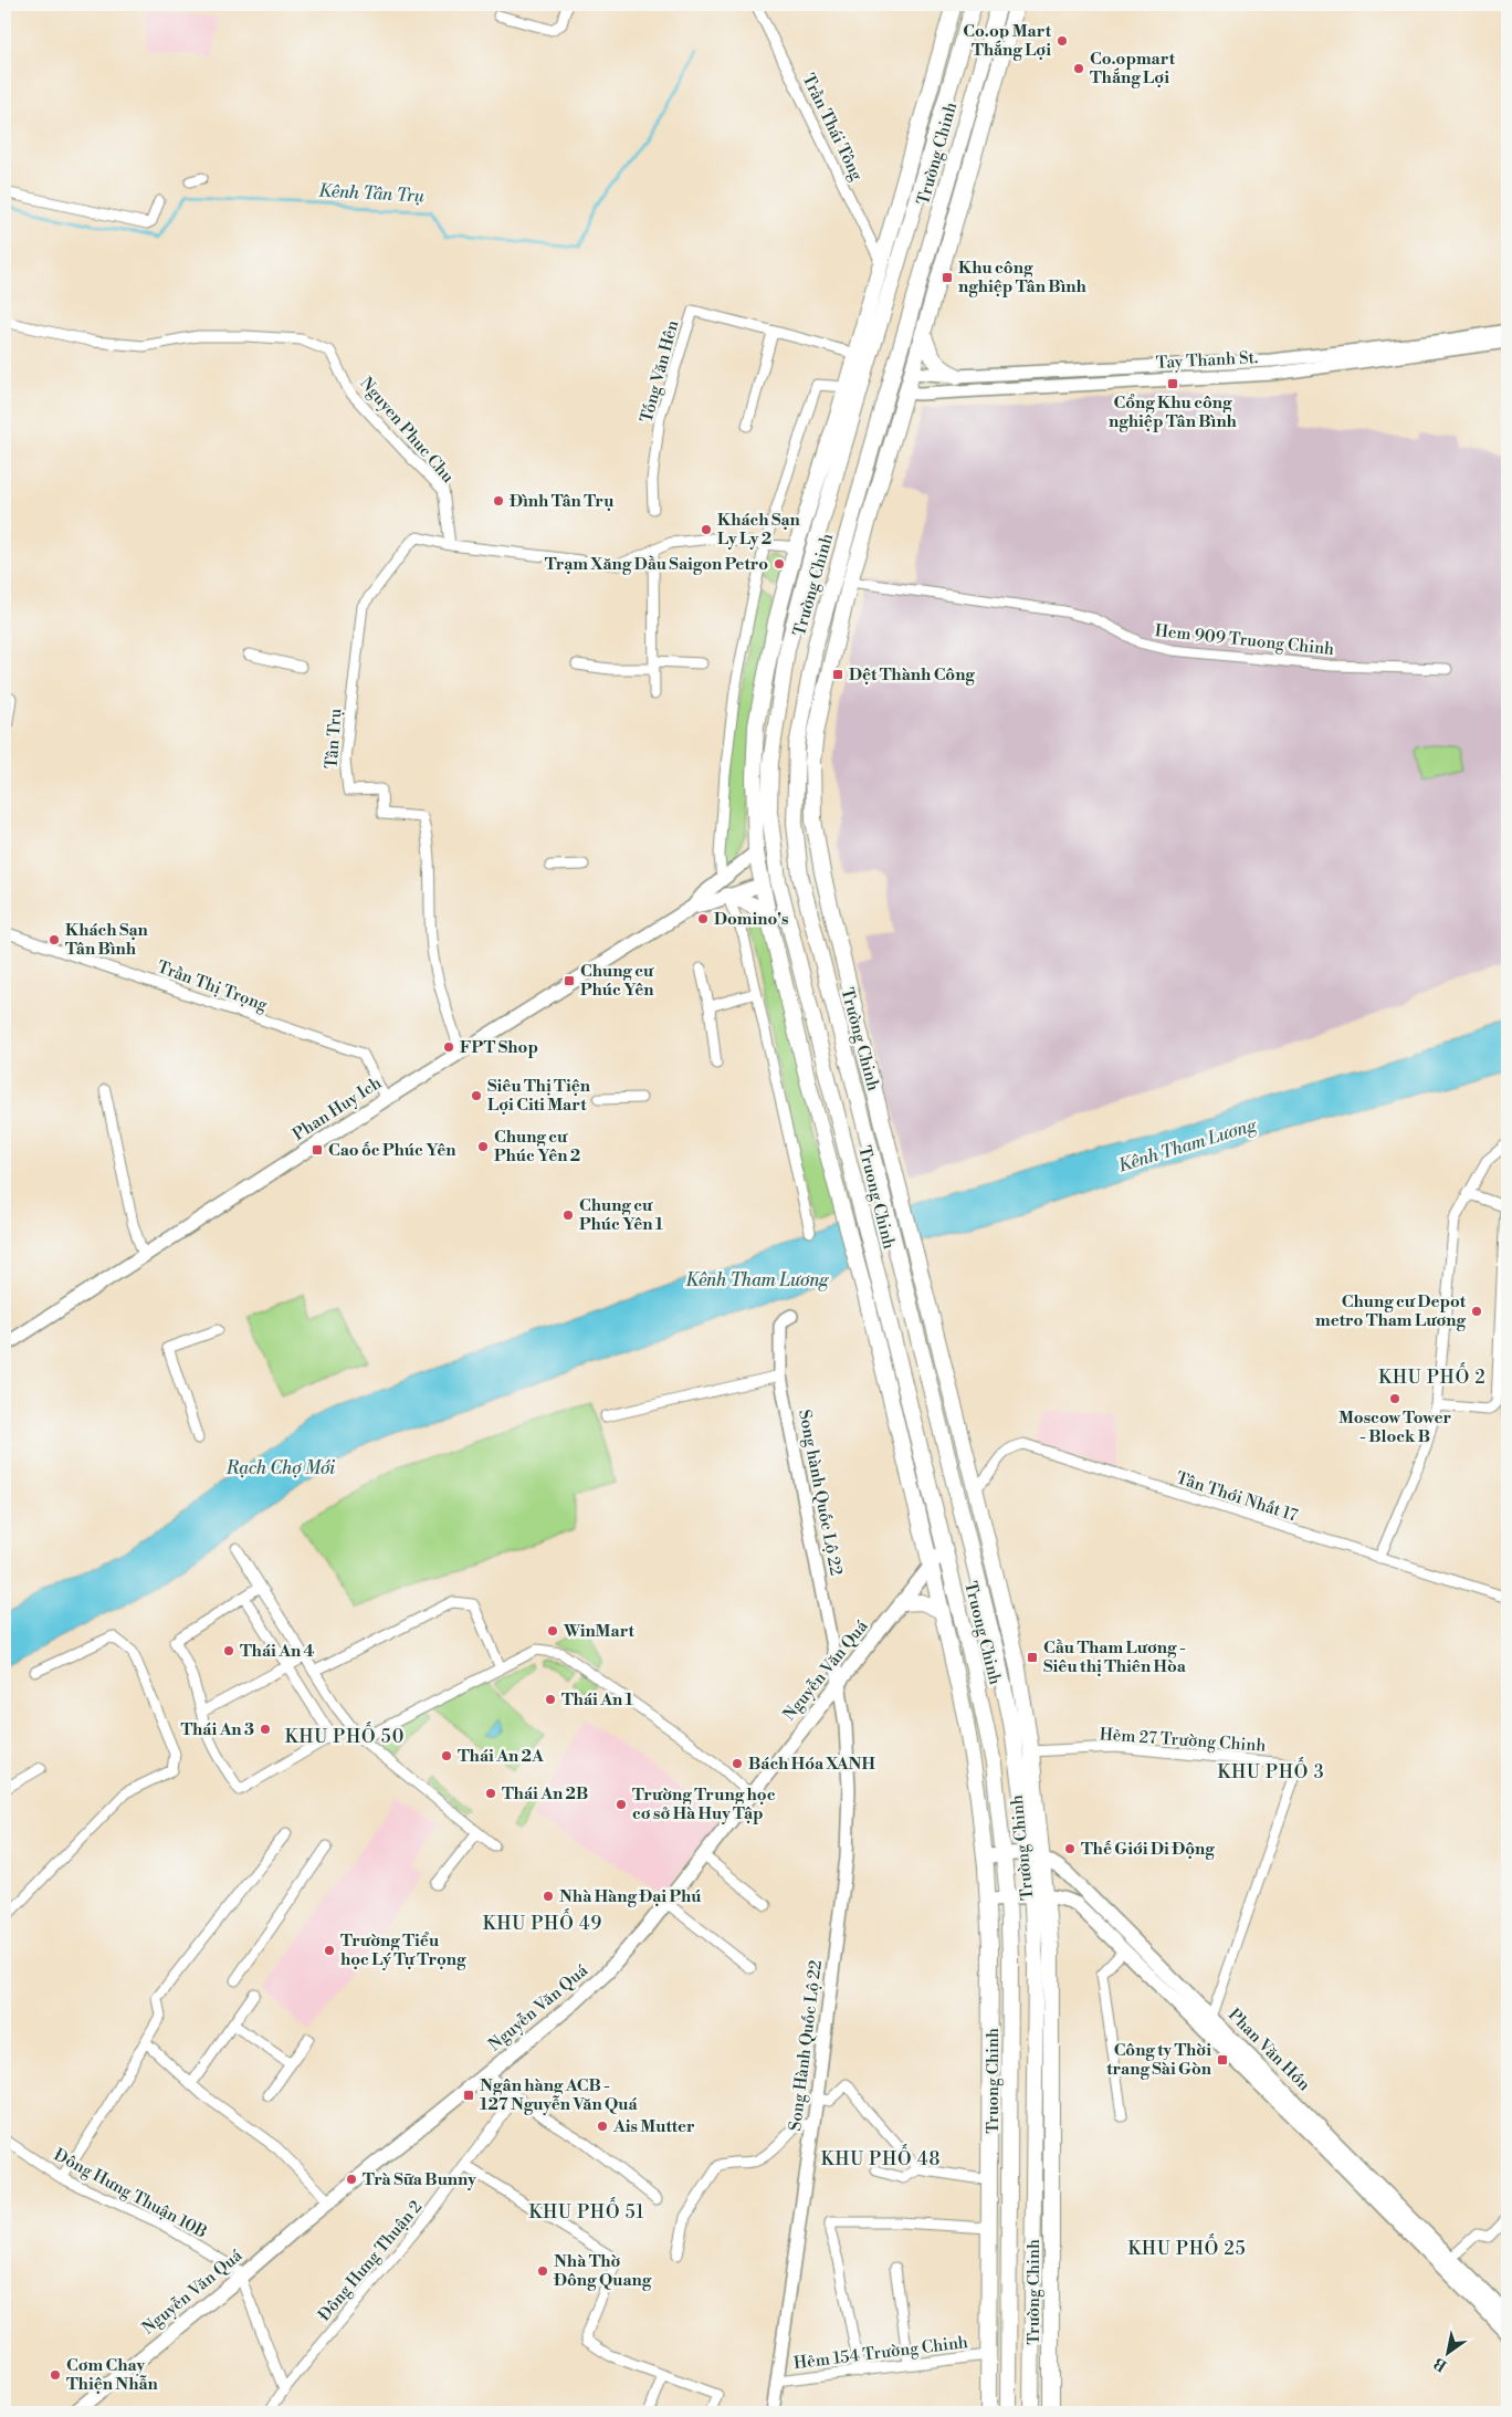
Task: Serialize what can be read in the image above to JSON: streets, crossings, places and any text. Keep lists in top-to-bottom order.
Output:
{
  "streets": {
    "main road": [
      "Trường Chinh",
      "Phan Huy Ich",
      "Truong Chinh",
      "Nguyễn Văn Quá",
      "Phan Văn Hớn"
    ],
    "street": [
      "Trần Thái Tông",
      "Tay Thanh St.",
      "Tống Văn Hên",
      "Nguyen Phuc Chu",
      "Hem 909 Truong Chinh",
      "Tân Trụ",
      "Trần Thị Trọng",
      "Song hành Quốc Lộ 22",
      "Tân Thới Nhất 17",
      "Hẻm 27 Trường Chinh",
      "Song Hành Quốc Lộ 22",
      "Đông Hưng Thuận 10B",
      "Đông Hưng Thuận 2",
      "Hẻm 154 Trường Chinh"
    ]
  },
  "crossings": [
    ["Trần Thái Tông", "Trường Chinh"],
    ["Trường Chinh", "Tay Thanh St."],
    ["Trường Chinh", "Tống Văn Hên"],
    ["Trường Chinh", "Hem 909 Truong Chinh"],
    ["Trường Chinh", "Phan Huy Ich"],
    ["Trường Chinh", "Truong Chinh"],
    ["Trường Chinh", "Tân Thới Nhất 17"],
    ["Trường Chinh", "Nguyễn Văn Quá"],
    ["Trường Chinh", "Hẻm 27 Trường Chinh"],
    ["Trường Chinh", "Phan Văn Hớn"],
    ["Nguyen Phuc Chu", "Tân Trụ"],
    ["Tân Trụ", "Phan Huy Ich"],
    ["Trần Thị Trọng", "Phan Huy Ich"],
    ["Truong Chinh", "Nguyễn Văn Quá"],
    ["Truong Chinh", "Phan Văn Hớn"],
    ["Song hành Quốc Lộ 22", "Nguyễn Văn Quá"],
    ["Song hành Quốc Lộ 22", "Song Hành Quốc Lộ 22"],
    ["Nguyễn Văn Quá", "Song Hành Quốc Lộ 22"],
    ["Nguyễn Văn Quá", "Đông Hưng Thuận 10B"],
    ["Hẻm 27 Trường Chinh", "Phan Văn Hớn"],
    ["Song Hành Quốc Lộ 22", "Hẻm 154 Trường Chinh"]
  ],
  "districts": [
    "KHU PHỐ 2",
    "KHU PHỐ 50",
    "KHU PHỐ 3",
    "KHU PHỐ 49",
    "KHU PHỐ 48",
    "KHU PHỐ 51",
    "KHU PHỐ 25"
  ],
  "water": ["Kênh Tân Trụ", "Kênh Tham Lương", "Rạch Chợ Mới"],
  "places": {
    "other": [
      "Co.op Mart Thắng Lợi",
      "Co.opmart Thắng Lợi",
      "Đình Tân Trụ",
      "Khách Sạn Ly Ly 2",
      "Trạm Xăng Dầu Saigon Petro",
      "Domino's",
      "Khách Sạn Tân Bình",
      "FPT Shop",
      "Siêu Thị Tiện Lợi Citi Mart",
      "Chung cư Phúc Yên 2",
      "Chung cư Phúc Yên 1",
      "Chung cư Depot metro Tham Lương",
      "Moscow Tower - Block B",
      "WinMart",
      "Thái An 4",
      "Thái An 1",
      "Thái An 3",
      "Thái An 2A",
      "Bách Hóa XANH",
      "Thái An 2B",
      "Trường Trung học cơ sở Hà Huy Tập",
      "Thế Giới Di Động",
      "Nhà Hàng Đại Phú",
      "Trường Tiểu học Lý Tự Trọng",
      "Ais Mutter",
      "Trà Sữa Bunny",
      "Nhà Thờ Đông Quang",
      "Cơm Chay Thiện Nhẫn"
    ],
    "transit": [
      "Khu công nghiệp Tân Bình",
      "Cổng Khu công nghiệp Tân Bình",
      "Dệt Thành Công",
      "Chung cư Phúc Yên",
      "Cao ốc Phúc Yên",
      "Cầu Tham Lương - Siêu thị Thiên Hòa",
      "Công ty Thời trang Sài Gòn",
      "Ngân hàng ACB - 127 Nguyễn Văn Quá"
    ]
  },
  "north": "bottom left"
}
